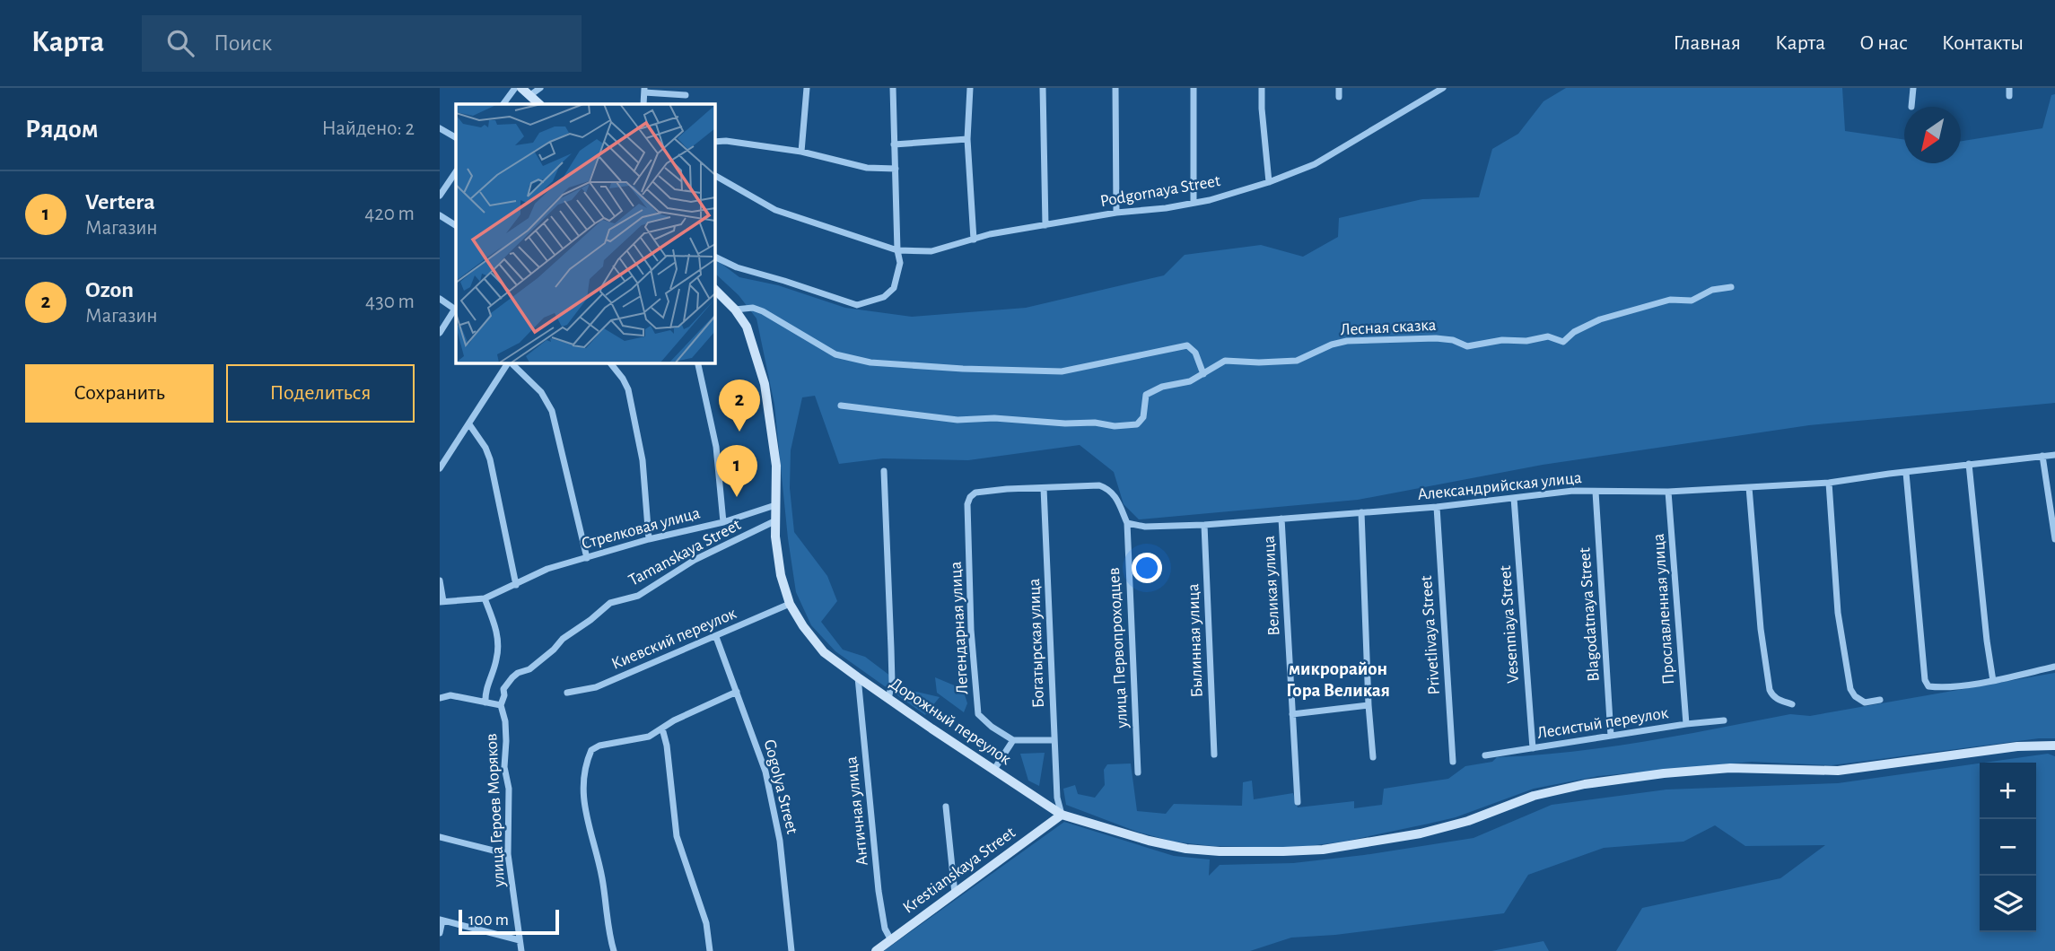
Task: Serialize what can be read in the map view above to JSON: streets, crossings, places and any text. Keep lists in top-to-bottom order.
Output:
{
  "streets": {
    "main road": ["Дорожный переулок", "Krestianskaya Street"],
    "street": [
      "Podgornaya Street",
      "Лесная сказка",
      "Александрийская улица",
      "Стрелковая улица",
      "Tamanskaya Street",
      "Великая улица",
      "Прославленная улица",
      "Blagodatnaya Street",
      "Vesenniaya Street",
      "Легендарная улица",
      "Privetlivaya Street",
      "Киевский переулок",
      "Былинная улица",
      "Богатырская улица",
      "улица Первопроходцев",
      "Лесистый переулок",
      "Gogolya Street",
      "улица Героев Моряков",
      "Античная улица"
    ]
  },
  "crossings": [
    ["Александрийская улица", "Великая улица"],
    ["Александрийская улица", "Прославленная улица"],
    ["Александрийская улица", "Blagodatnaya Street"],
    ["Александрийская улица", "Vesenniaya Street"],
    ["Александрийская улица", "Privetlivaya Street"],
    ["Александрийская улица", "Былинная улица"],
    ["Александрийская улица", "улица Первопроходцев"],
    ["Стрелковая улица", "Дорожный переулок"],
    ["Tamanskaya Street", "Дорожный переулок"],
    ["Tamanskaya Street", "улица Героев Моряков"],
    ["Прославленная улица", "Лесистый переулок"],
    ["Blagodatnaya Street", "Лесистый переулок"],
    ["Vesenniaya Street", "Лесистый переулок"],
    ["Легендарная улица", "Богатырская улица"],
    ["Киевский переулок", "Дорожный переулок"],
    ["Киевский переулок", "Gogolya Street"],
    ["Богатырская улица", "Дорожный переулок"],
    ["Богатырская улица", "Krestianskaya Street"],
    ["Дорожный переулок", "Античная улица"],
    ["Дорожный переулок", "Krestianskaya Street"],
    ["Античная улица", "Krestianskaya Street"]
  ],
  "districts": ["микрорайон Гора Великая"],
  "scale_bar": "100 m",
  "north": "bottom left",
  "page": {
    "header": "Карта",
    "search": "Поиск",
    "nav": [
      "Главная",
      "Карта",
      "О нас",
      "Контакты"
    ],
    "heading": ["Рядом", "Найдено: 2"],
    "list": [
      {
        "mark": "1",
        "name": "Vertera",
        "note": "Магазин",
        "value": "420 m"
      },
      {
        "mark": "2",
        "name": "Ozon",
        "note": "Магазин",
        "value": "430 m"
      }
    ],
    "buttons": ["Сохранить", "Поделиться"],
    "pins": ["2", "1"],
    "map_buttons": ["+", "−"],
    "scale": "100 m"
  }
}
